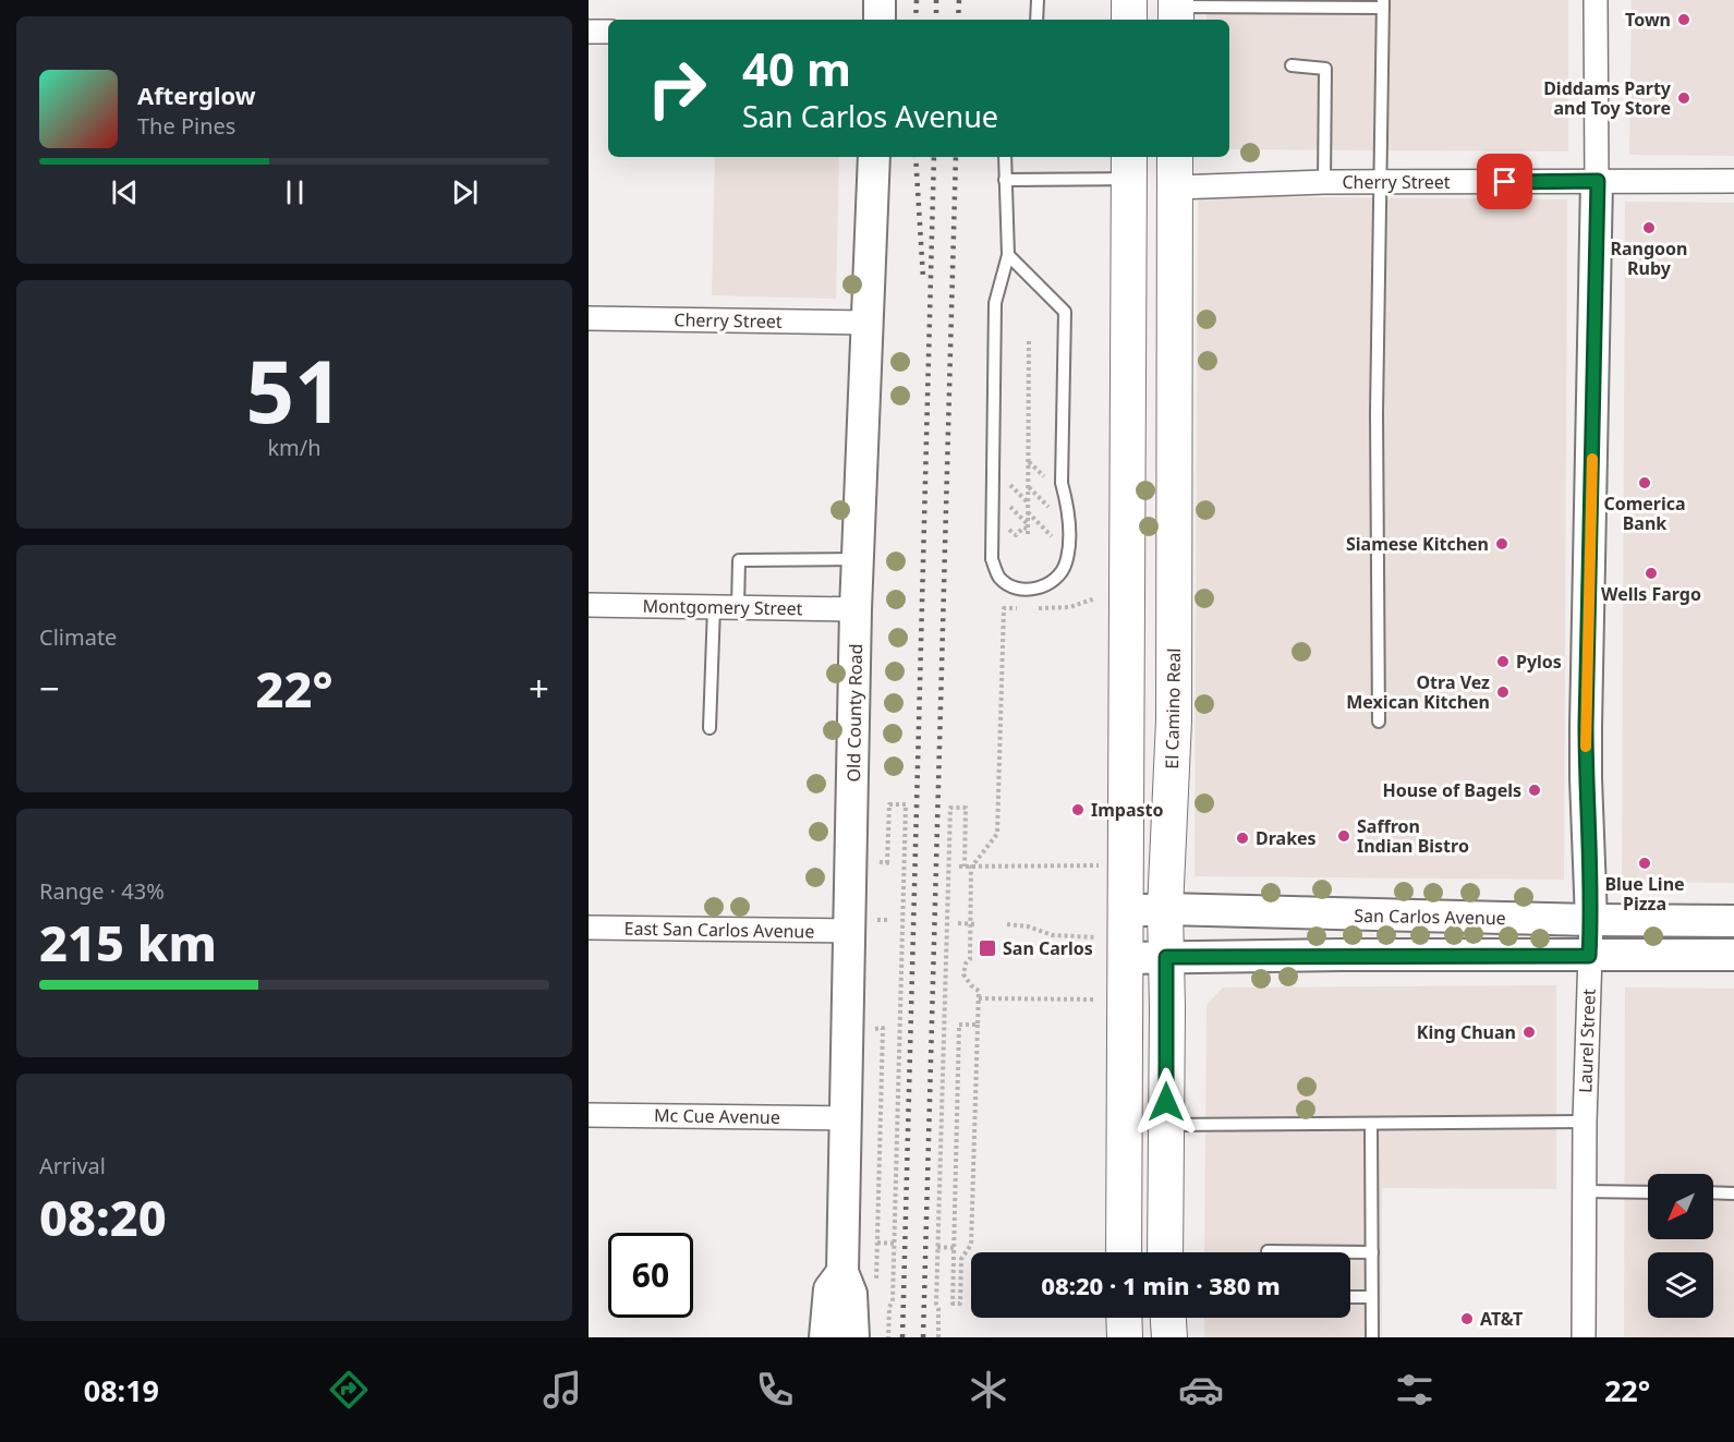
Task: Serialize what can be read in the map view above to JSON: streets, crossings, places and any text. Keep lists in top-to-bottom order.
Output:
{
  "streets": {
    "main road": [
      "El Camino Real",
      "Old County Road",
      "San Carlos Avenue",
      "Laurel Street"
    ],
    "street": [
      "Cherry Street",
      "Montgomery Street",
      "East San Carlos Avenue",
      "Mc Cue Avenue"
    ]
  },
  "crossings": [
    ["Cherry Street", "El Camino Real"],
    ["Cherry Street", "Old County Road"],
    ["Cherry Street", "Laurel Street"],
    ["Montgomery Street", "Old County Road"],
    ["El Camino Real", "San Carlos Avenue"],
    ["Old County Road", "East San Carlos Avenue"],
    ["Old County Road", "Mc Cue Avenue"],
    ["San Carlos Avenue", "Laurel Street"]
  ],
  "places": {
    "other": [
      "Town",
      "Diddams Party and Toy Store",
      "Rangoon Ruby",
      "Comerica Bank",
      "Siamese Kitchen",
      "Wells Fargo",
      "Pylos",
      "Otra Vez Mexican Kitchen",
      "House of Bagels",
      "Impasto",
      "Saffron Indian Bistro",
      "Drakes",
      "Blue Line Pizza",
      "King Chuan",
      "AT&T"
    ],
    "transit": ["San Carlos"]
  },
  "north": "bottom left",
  "page": {
    "turn": ["40 m", "San Carlos Avenue"],
    "song": ["Afterglow", "The Pines"],
    "tile": [
      ["51", "km/h"],
      "Climate",
      ["Range · 43%", "215 km"],
      ["Arrival", "08:20"]
    ],
    "heat": ["−", "22°", "+"],
    "limit": "60",
    "trip": "08:20 · 1 min · 380 m",
    "tabs": ["08:19", "22°"]
  }
}
